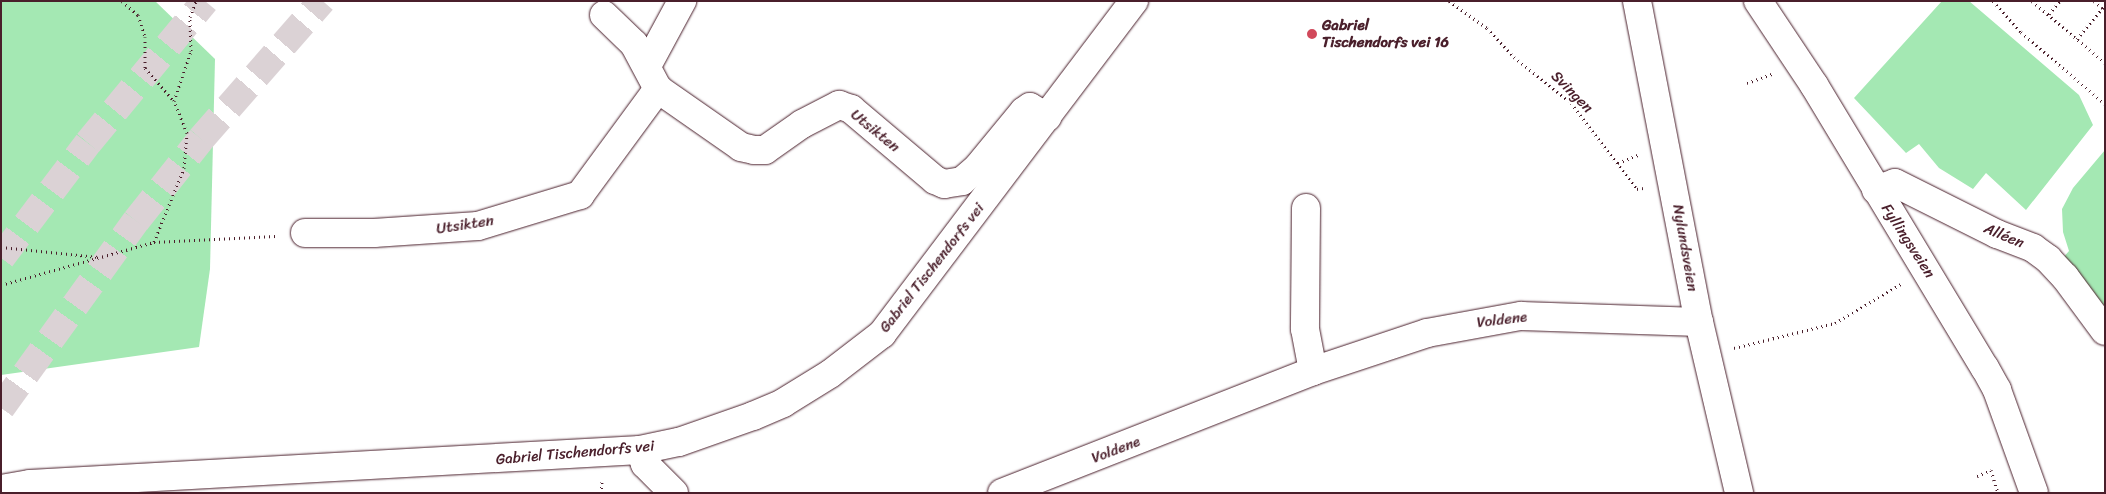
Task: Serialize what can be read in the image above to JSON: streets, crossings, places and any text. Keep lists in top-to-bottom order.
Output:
{
  "streets": {
    "street": [
      "Utsikten",
      "Alléen",
      "Fyllingsveien",
      "Nylundsveien",
      "Gabriel Tischendorfs vei",
      "Voldene"
    ],
    "path": ["Svingen"]
  },
  "crossings": [
    ["Svingen", "Nylundsveien"],
    ["Utsikten", "Gabriel Tischendorfs vei"],
    ["Alléen", "Fyllingsveien"],
    ["Nylundsveien", "Voldene"]
  ],
  "places": ["Gabriel Tischendorfs vei 16"]
}
